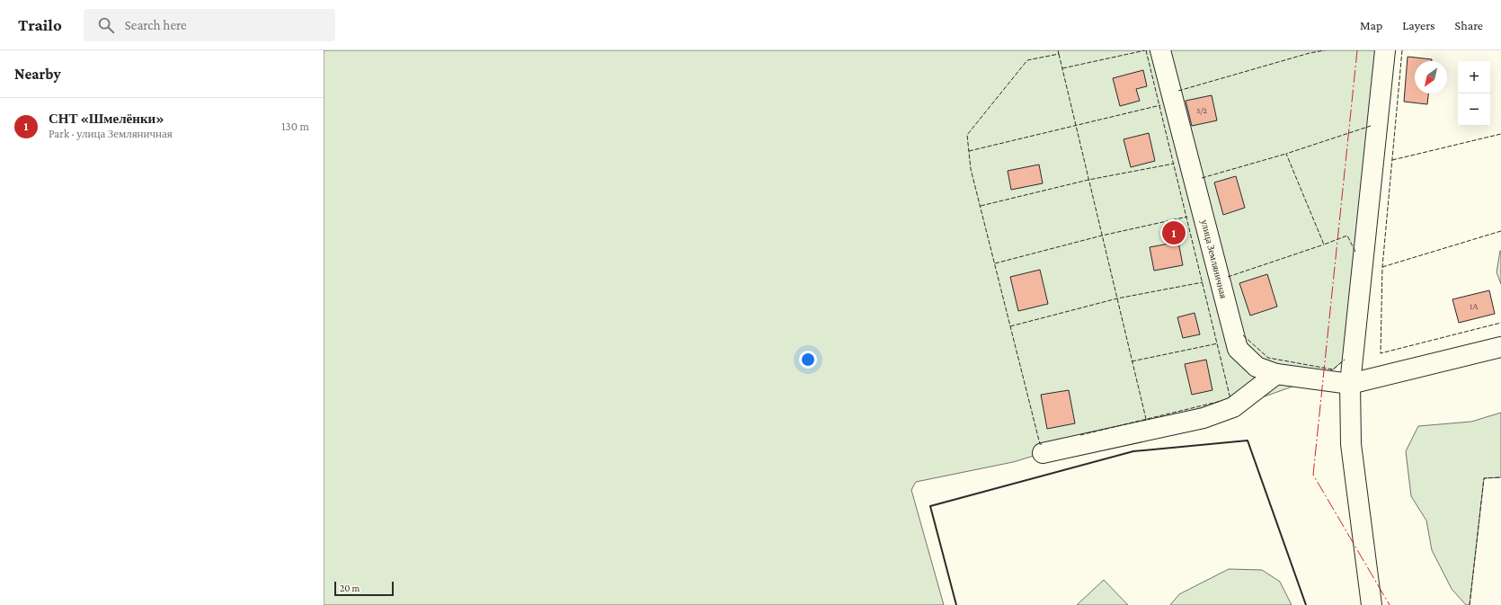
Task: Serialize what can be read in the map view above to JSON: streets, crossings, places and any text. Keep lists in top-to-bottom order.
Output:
{
  "streets": {
    "street": ["улица Земляничная"]
  },
  "house_numbers": ["5/2", "1А"],
  "scale_bar": "20 m",
  "north": "bottom left",
  "page": {
    "header": "Trailo",
    "search": "Search here",
    "nav": ["Map", "Layers", "Share"],
    "heading": "Nearby",
    "map_buttons": ["+", "−"],
    "list": [
      {
        "mark": "1",
        "name": "СНТ «Шмелёнки»",
        "note": "Park · улица Земляничная",
        "value": "130 m"
      }
    ],
    "pins": "1",
    "scale": "20 m"
  }
}
